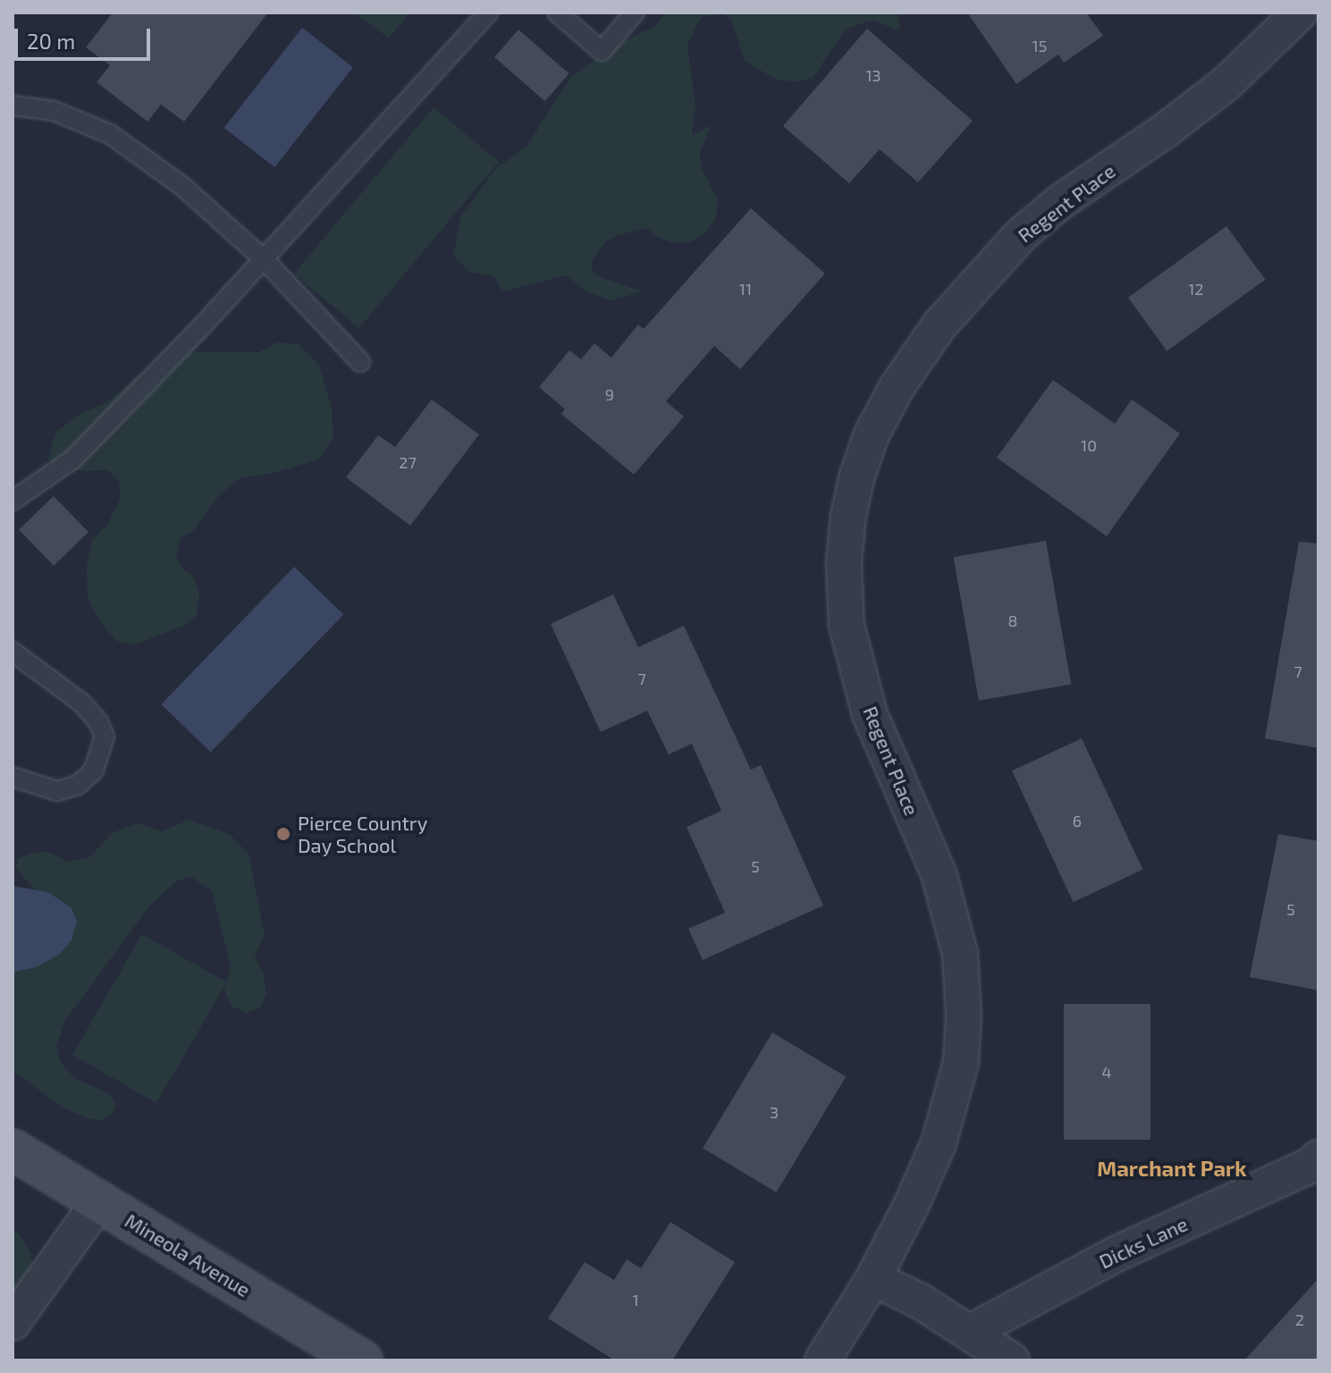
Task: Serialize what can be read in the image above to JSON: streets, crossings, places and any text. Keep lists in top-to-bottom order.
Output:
{
  "streets": {
    "main road": ["Mineola Avenue"],
    "street": ["Regent Place", "Dicks Lane"]
  },
  "districts": ["Marchant Park"],
  "places": ["Pierce Country Day School"],
  "house_numbers": [
    "15",
    "13",
    "11",
    "12",
    "9",
    "10",
    "27",
    "8",
    "7",
    "7",
    "6",
    "5",
    "5",
    "4",
    "3",
    "1",
    "2"
  ],
  "scale_bar": "20 m"
}
